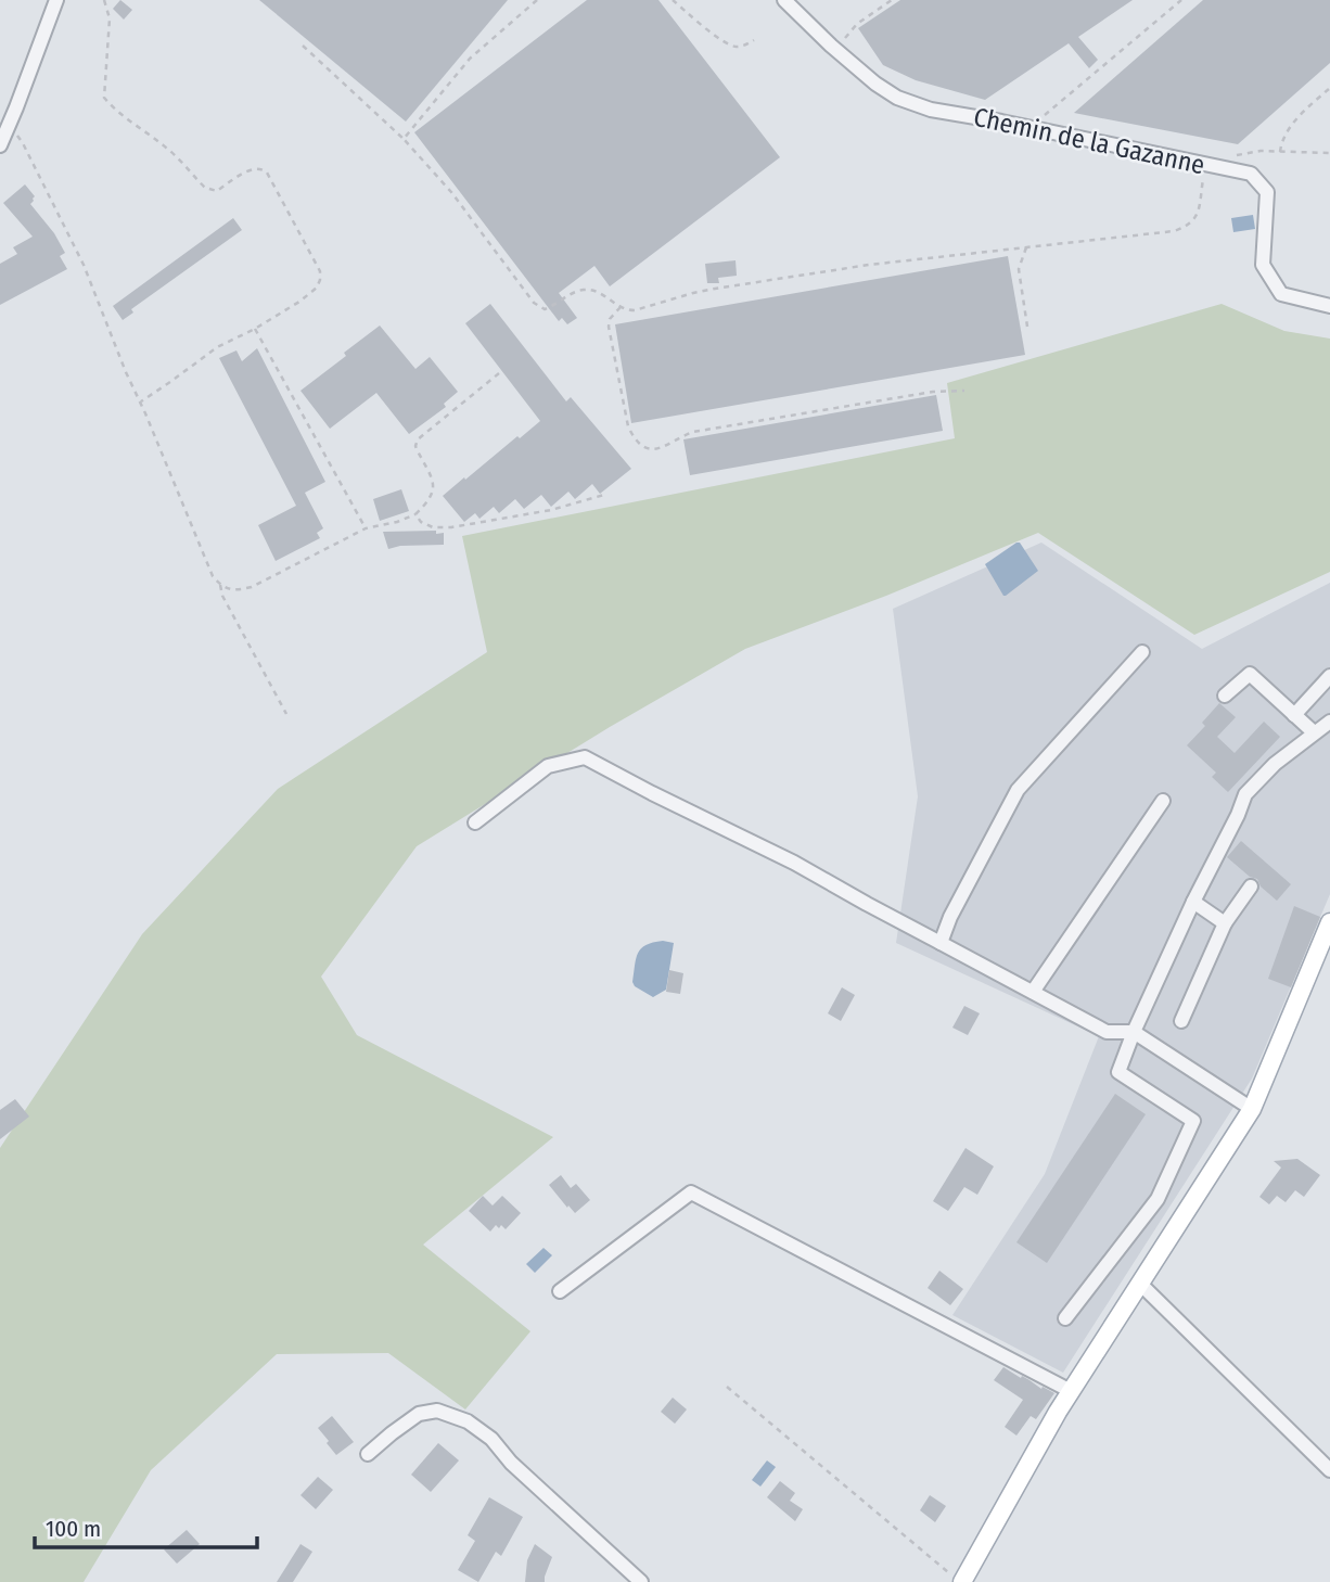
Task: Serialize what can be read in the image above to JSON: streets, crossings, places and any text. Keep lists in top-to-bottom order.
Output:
{
  "streets": {
    "street": ["Chemin de la Gazanne"]
  },
  "scale_bar": "100 m"
}
